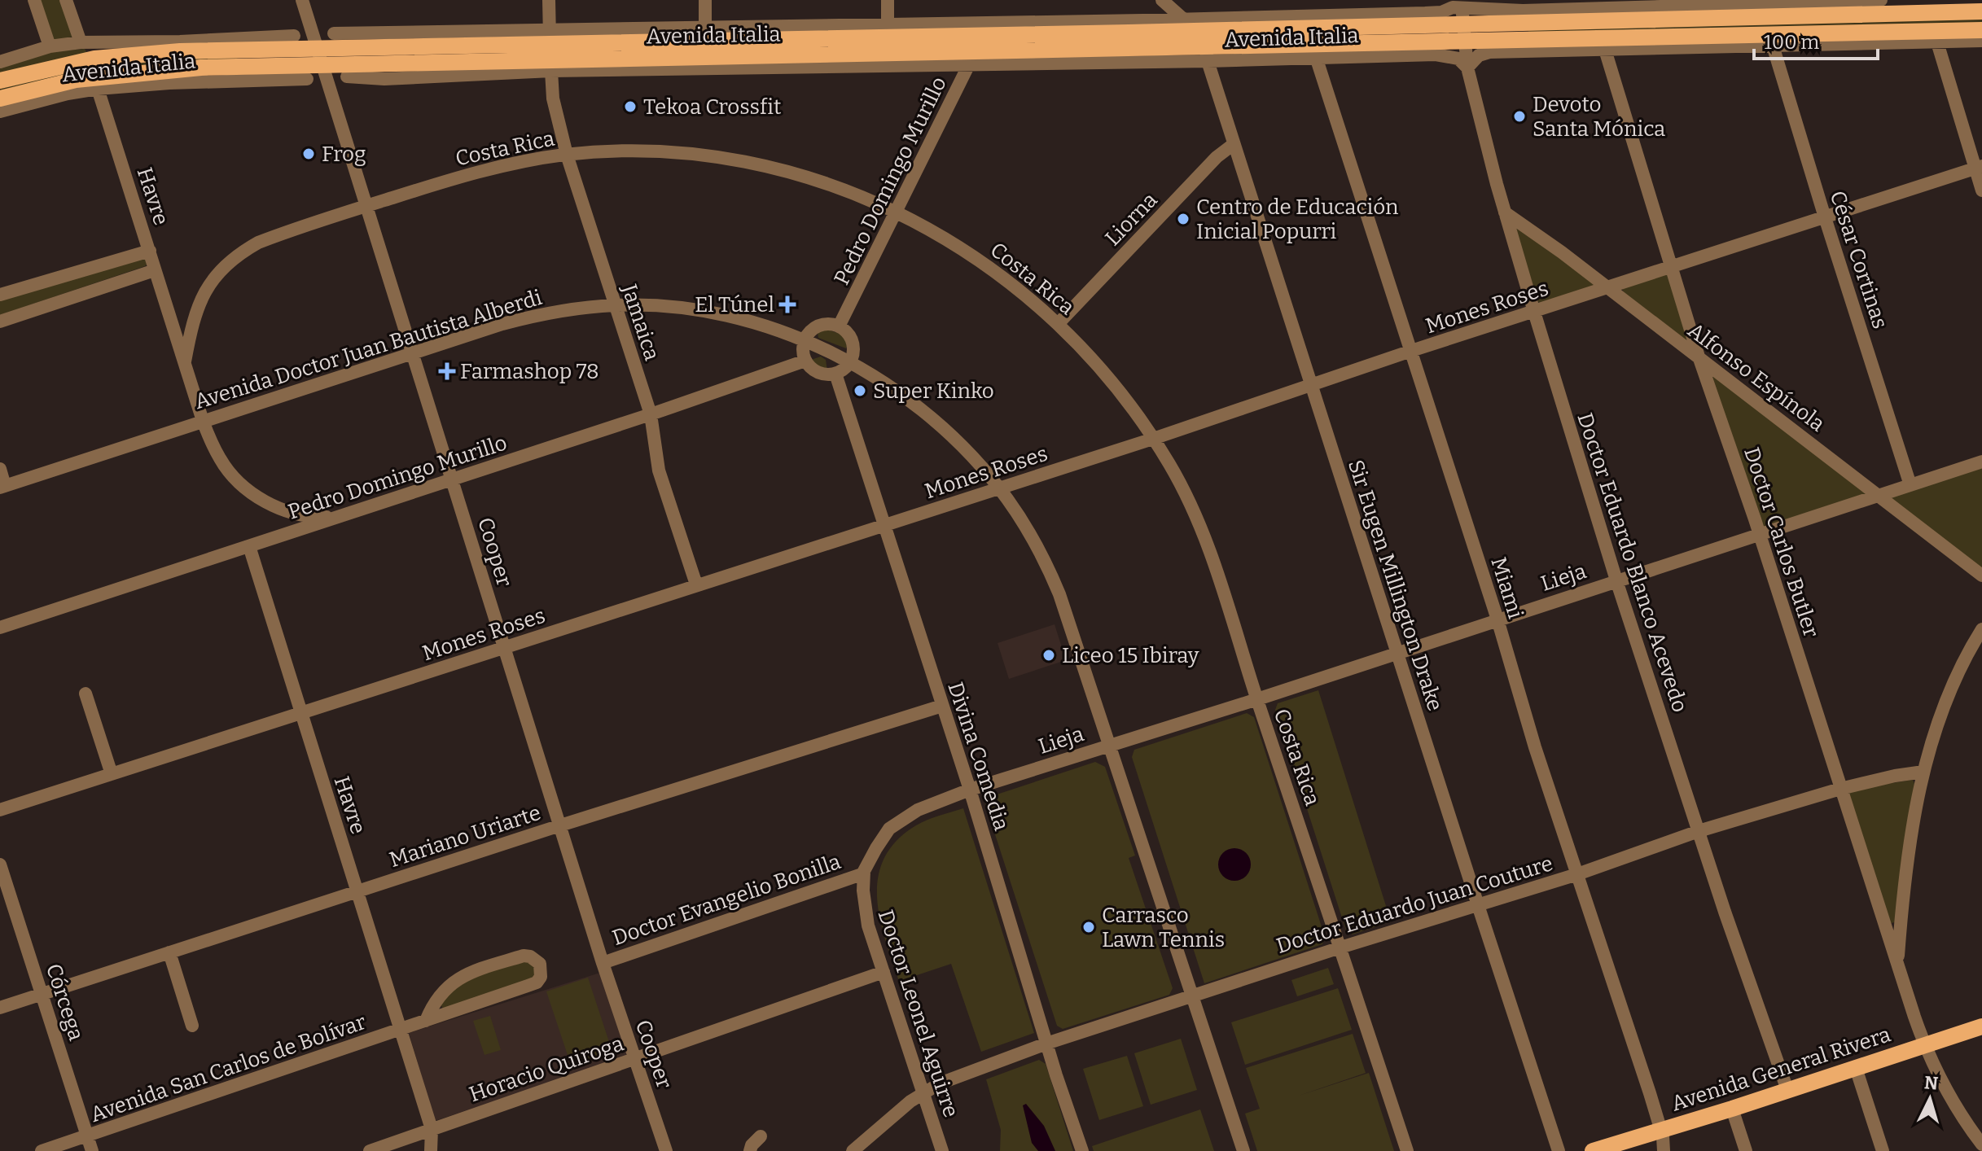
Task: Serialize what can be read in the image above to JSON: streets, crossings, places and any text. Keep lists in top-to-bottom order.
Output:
{
  "streets": {
    "main road": ["Avenida Italia", "Avenida General Rivera"],
    "street": [
      "Costa Rica",
      "Pedro Domingo Murillo",
      "Havre",
      "Liorna",
      "César Cortinas",
      "Mones Roses",
      "Jamaica",
      "Avenida Doctor Juan Bautista Alberdi",
      "Alfonso Espínola",
      "Doctor Carlos Butler",
      "Cooper",
      "Doctor Eduardo Blanco Acevedo",
      "Lieja",
      "Sir Eugen Millington Drake",
      "Miami",
      "Divina Comedia",
      "Mariano Uriarte",
      "Doctor Evangelio Bonilla",
      "Doctor Eduardo Juan Couture",
      "Córcega",
      "Doctor Leonel Aguirre",
      "Avenida San Carlos de Bolívar",
      "Horacio Quiroga"
    ]
  },
  "crossings": [
    ["Avenida Italia", "Pedro Domingo Murillo"],
    ["Avenida Italia", "Havre"],
    ["Avenida Italia", "César Cortinas"],
    ["Avenida Italia", "Jamaica"],
    ["Avenida Italia", "Doctor Carlos Butler"],
    ["Avenida Italia", "Cooper"],
    ["Avenida Italia", "Doctor Eduardo Blanco Acevedo"],
    ["Avenida Italia", "Sir Eugen Millington Drake"],
    ["Avenida Italia", "Miami"],
    ["Costa Rica", "Pedro Domingo Murillo"],
    ["Costa Rica", "Havre"],
    ["Costa Rica", "Liorna"],
    ["Costa Rica", "Mones Roses"],
    ["Costa Rica", "Jamaica"],
    ["Costa Rica", "Cooper"],
    ["Costa Rica", "Lieja"],
    ["Costa Rica", "Doctor Eduardo Juan Couture"],
    ["Pedro Domingo Murillo", "Havre"],
    ["Pedro Domingo Murillo", "Jamaica"],
    ["Pedro Domingo Murillo", "Cooper"],
    ["Havre", "Mones Roses"],
    ["Havre", "Avenida Doctor Juan Bautista Alberdi"],
    ["Havre", "Mariano Uriarte"],
    ["Havre", "Avenida San Carlos de Bolívar"],
    ["Havre", "Horacio Quiroga"],
    ["Liorna", "Sir Eugen Millington Drake"],
    ["César Cortinas", "Mones Roses"],
    ["César Cortinas", "Lieja"],
    ["Mones Roses", "Jamaica"],
    ["Mones Roses", "Avenida Doctor Juan Bautista Alberdi"],
    ["Mones Roses", "Alfonso Espínola"],
    ["Mones Roses", "Doctor Carlos Butler"],
    ["Mones Roses", "Cooper"],
    ["Mones Roses", "Doctor Eduardo Blanco Acevedo"],
    ["Mones Roses", "Sir Eugen Millington Drake"],
    ["Mones Roses", "Miami"],
    ["Mones Roses", "Divina Comedia"],
    ["Jamaica", "Avenida Doctor Juan Bautista Alberdi"],
    ["Avenida Doctor Juan Bautista Alberdi", "Cooper"],
    ["Avenida Doctor Juan Bautista Alberdi", "Lieja"],
    ["Avenida Doctor Juan Bautista Alberdi", "Doctor Eduardo Juan Couture"],
    ["Alfonso Espínola", "Doctor Carlos Butler"],
    ["Alfonso Espínola", "Doctor Eduardo Blanco Acevedo"],
    ["Alfonso Espínola", "Lieja"],
    ["Doctor Carlos Butler", "Lieja"],
    ["Doctor Carlos Butler", "Doctor Eduardo Juan Couture"],
    ["Doctor Carlos Butler", "Avenida General Rivera"],
    ["Cooper", "Mariano Uriarte"],
    ["Cooper", "Doctor Evangelio Bonilla"],
    ["Cooper", "Horacio Quiroga"],
    ["Doctor Eduardo Blanco Acevedo", "Lieja"],
    ["Doctor Eduardo Blanco Acevedo", "Doctor Eduardo Juan Couture"],
    ["Doctor Eduardo Blanco Acevedo", "Avenida General Rivera"],
    ["Lieja", "Sir Eugen Millington Drake"],
    ["Lieja", "Miami"],
    ["Lieja", "Divina Comedia"],
    ["Lieja", "Doctor Leonel Aguirre"],
    ["Sir Eugen Millington Drake", "Doctor Eduardo Juan Couture"],
    ["Miami", "Doctor Eduardo Juan Couture"],
    ["Miami", "Avenida General Rivera"],
    ["Divina Comedia", "Mariano Uriarte"],
    ["Divina Comedia", "Doctor Eduardo Juan Couture"],
    ["Divina Comedia", "Doctor Leonel Aguirre"],
    ["Mariano Uriarte", "Córcega"],
    ["Doctor Evangelio Bonilla", "Doctor Leonel Aguirre"],
    ["Doctor Eduardo Juan Couture", "Doctor Leonel Aguirre"],
    ["Córcega", "Avenida San Carlos de Bolívar"],
    ["Doctor Leonel Aguirre", "Horacio Quiroga"]
  ],
  "places": {
    "other": [
      "Tekoa Crossfit",
      "Devoto Santa Mónica",
      "Frog",
      "Centro de Educación Inicial Popurri",
      "Super Kinko",
      "Liceo 15 Ibiray",
      "Carrasco Lawn Tennis"
    ],
    "health": ["El Túnel", "Farmashop 78"]
  },
  "scale_bar": "100 m",
  "north": "top"
}
